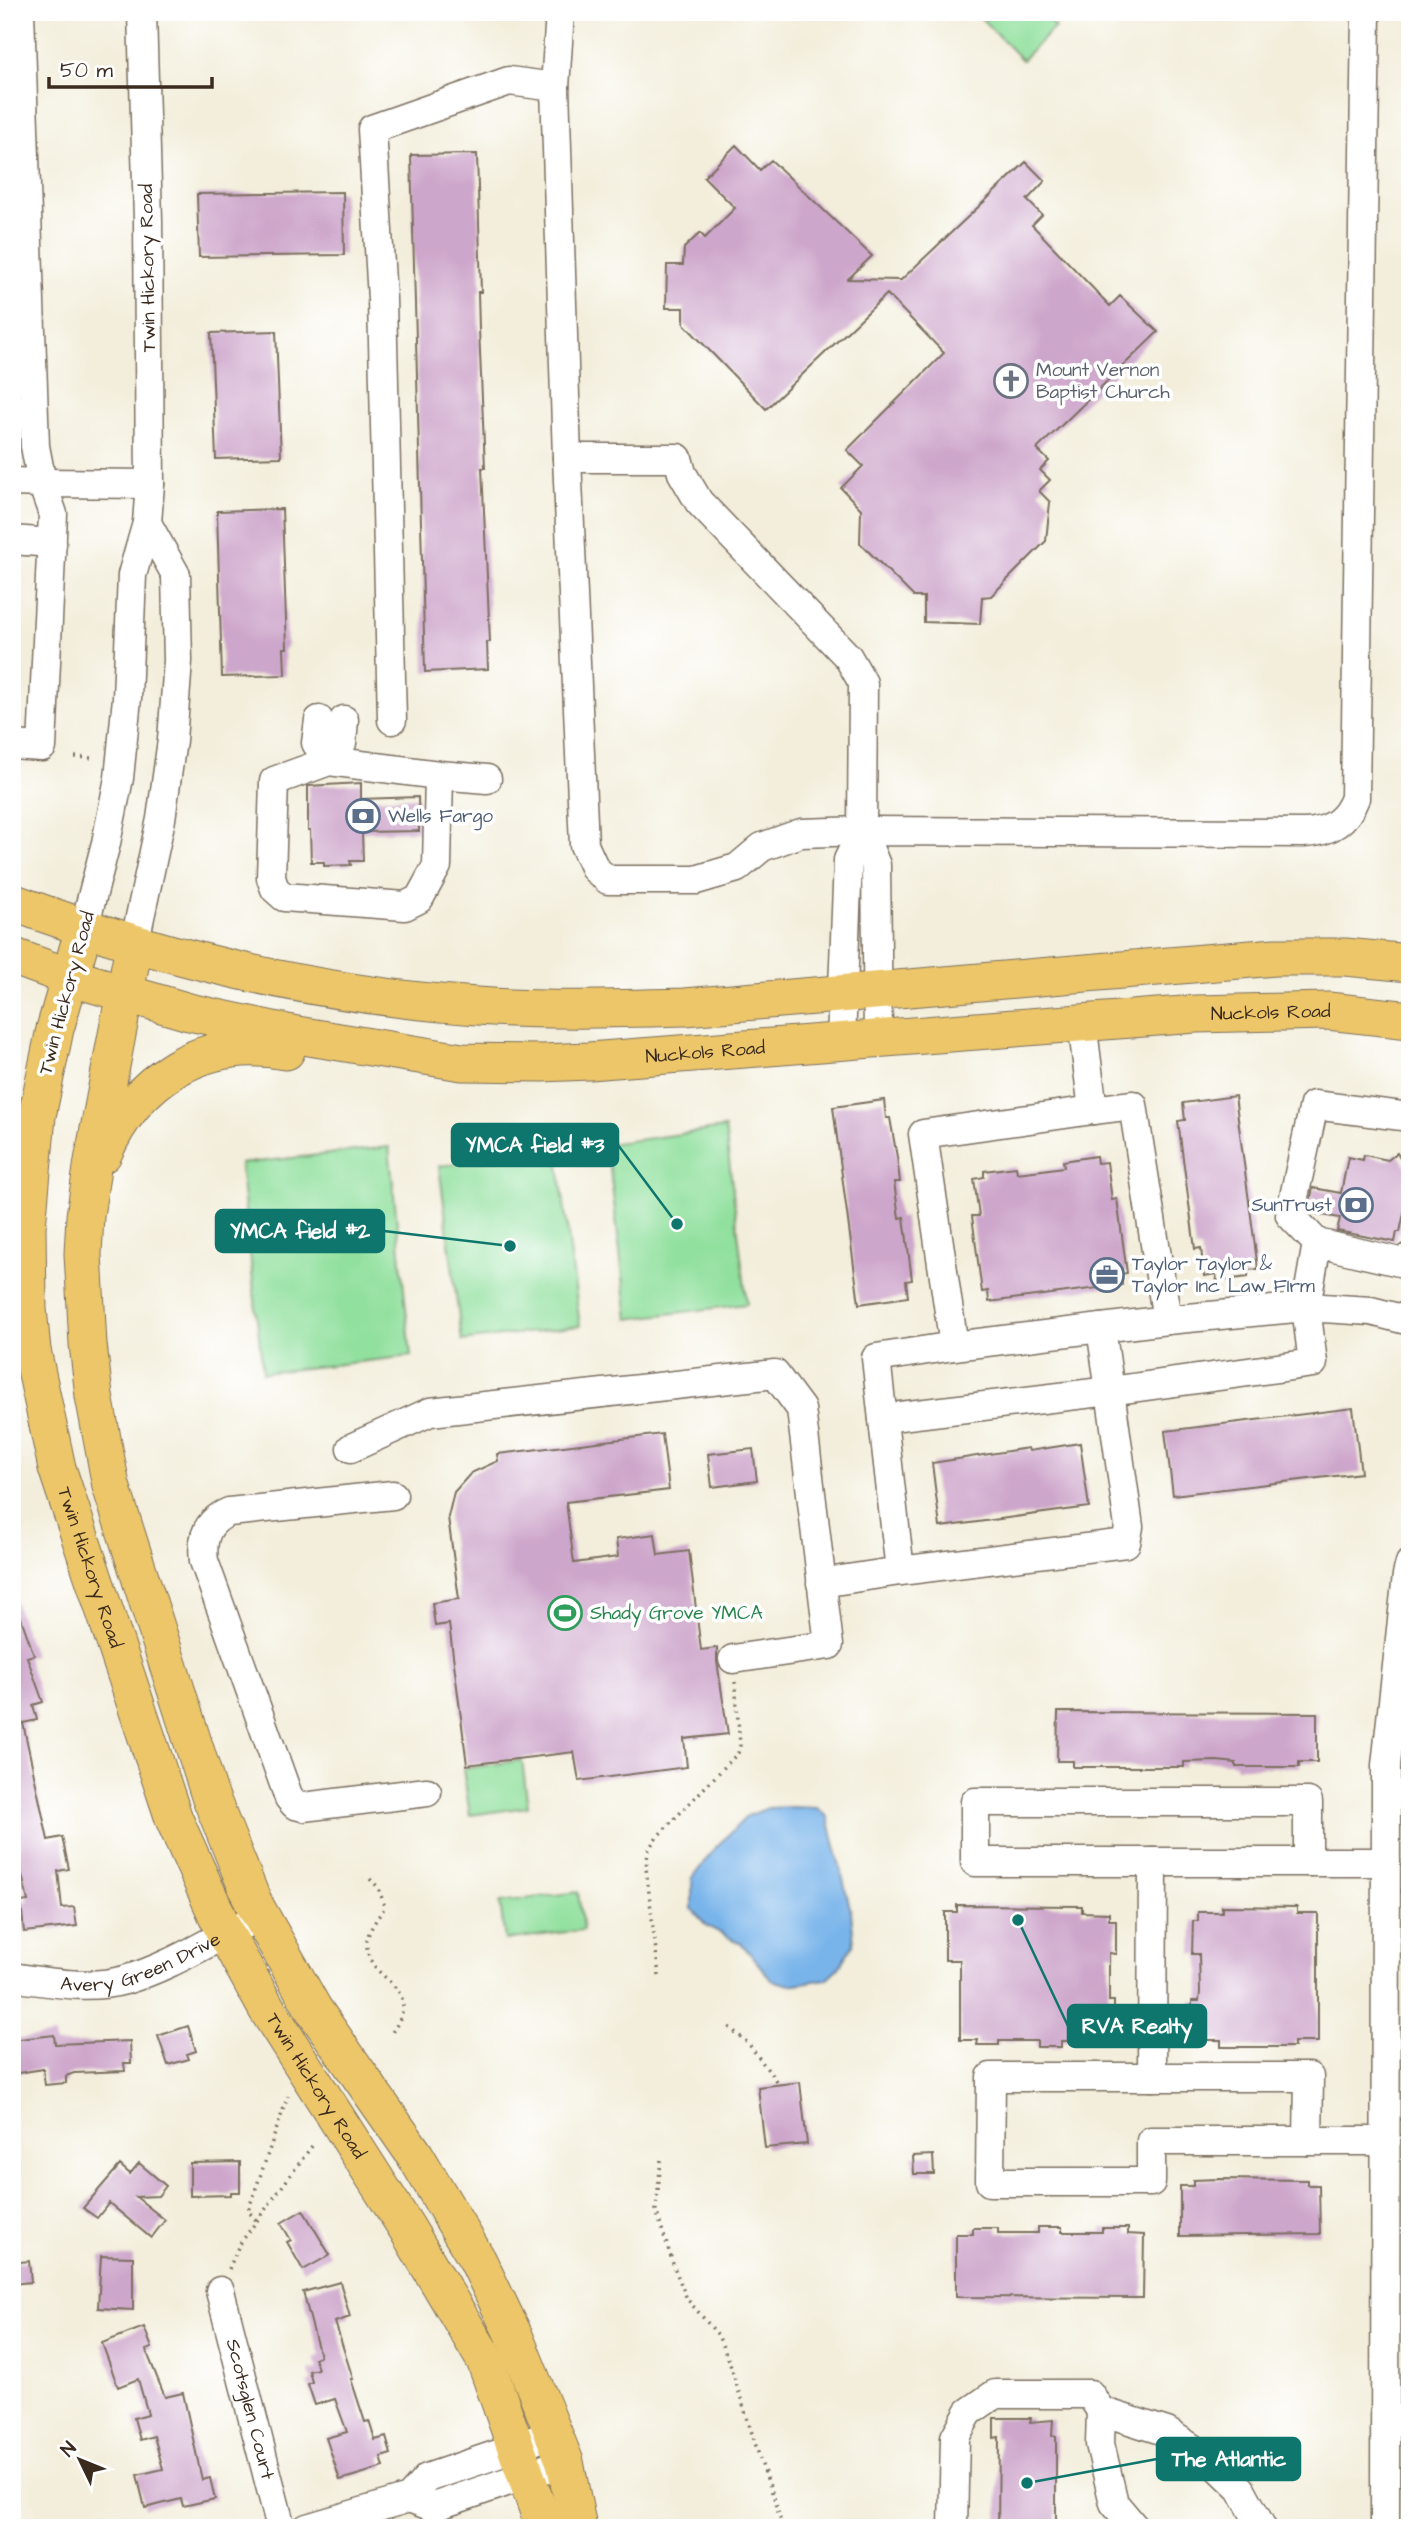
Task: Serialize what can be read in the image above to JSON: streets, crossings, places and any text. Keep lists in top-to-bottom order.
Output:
{
  "streets": {
    "main road": ["Twin Hickory Road", "Nuckols Road"],
    "street": ["Avery Green Drive", "Scotsglen Court"]
  },
  "crossings": [
    ["Twin Hickory Road", "Nuckols Road"],
    ["Twin Hickory Road", "Avery Green Drive"]
  ],
  "places": {
    "church": ["Mount Vernon Baptist Church"],
    "bank": ["Wells Fargo", "SunTrust"],
    "other": [
      "YMCA field #3",
      "YMCA field #2",
      "RVA Realty",
      "The Atlantic"
    ],
    "office": ["Taylor Taylor & Taylor Inc Law FIrm"],
    "sports": ["Shady Grove YMCA"]
  },
  "scale_bar": "50 m",
  "north": "top left"
}
